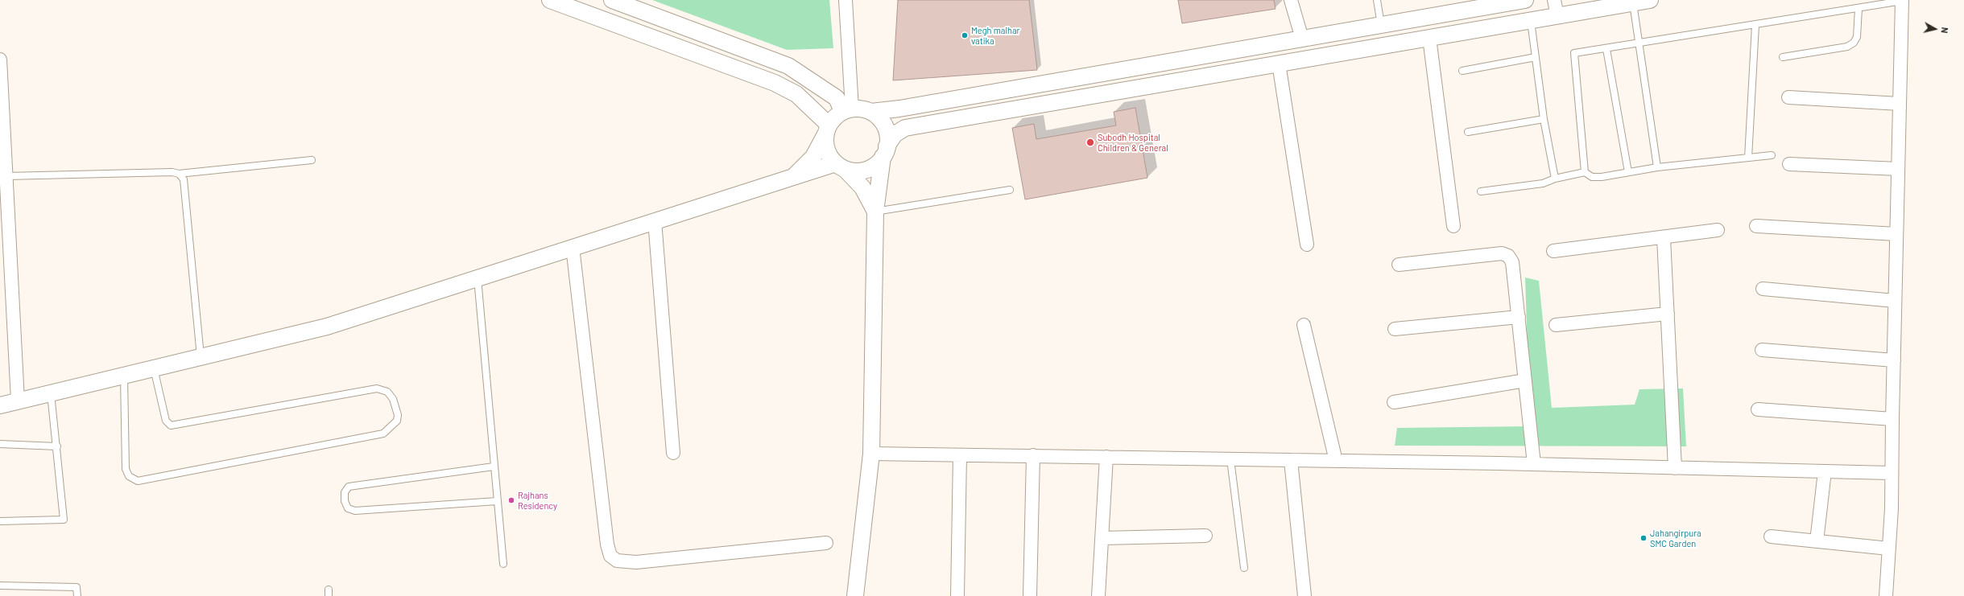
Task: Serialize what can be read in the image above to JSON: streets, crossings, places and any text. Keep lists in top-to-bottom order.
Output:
{
  "places": [
    "Megh malhar vatika",
    "Subodh Hospital Children & General",
    "Rajhans Residency",
    "Jahangirpura SMC Garden"
  ],
  "north": "right"
}
